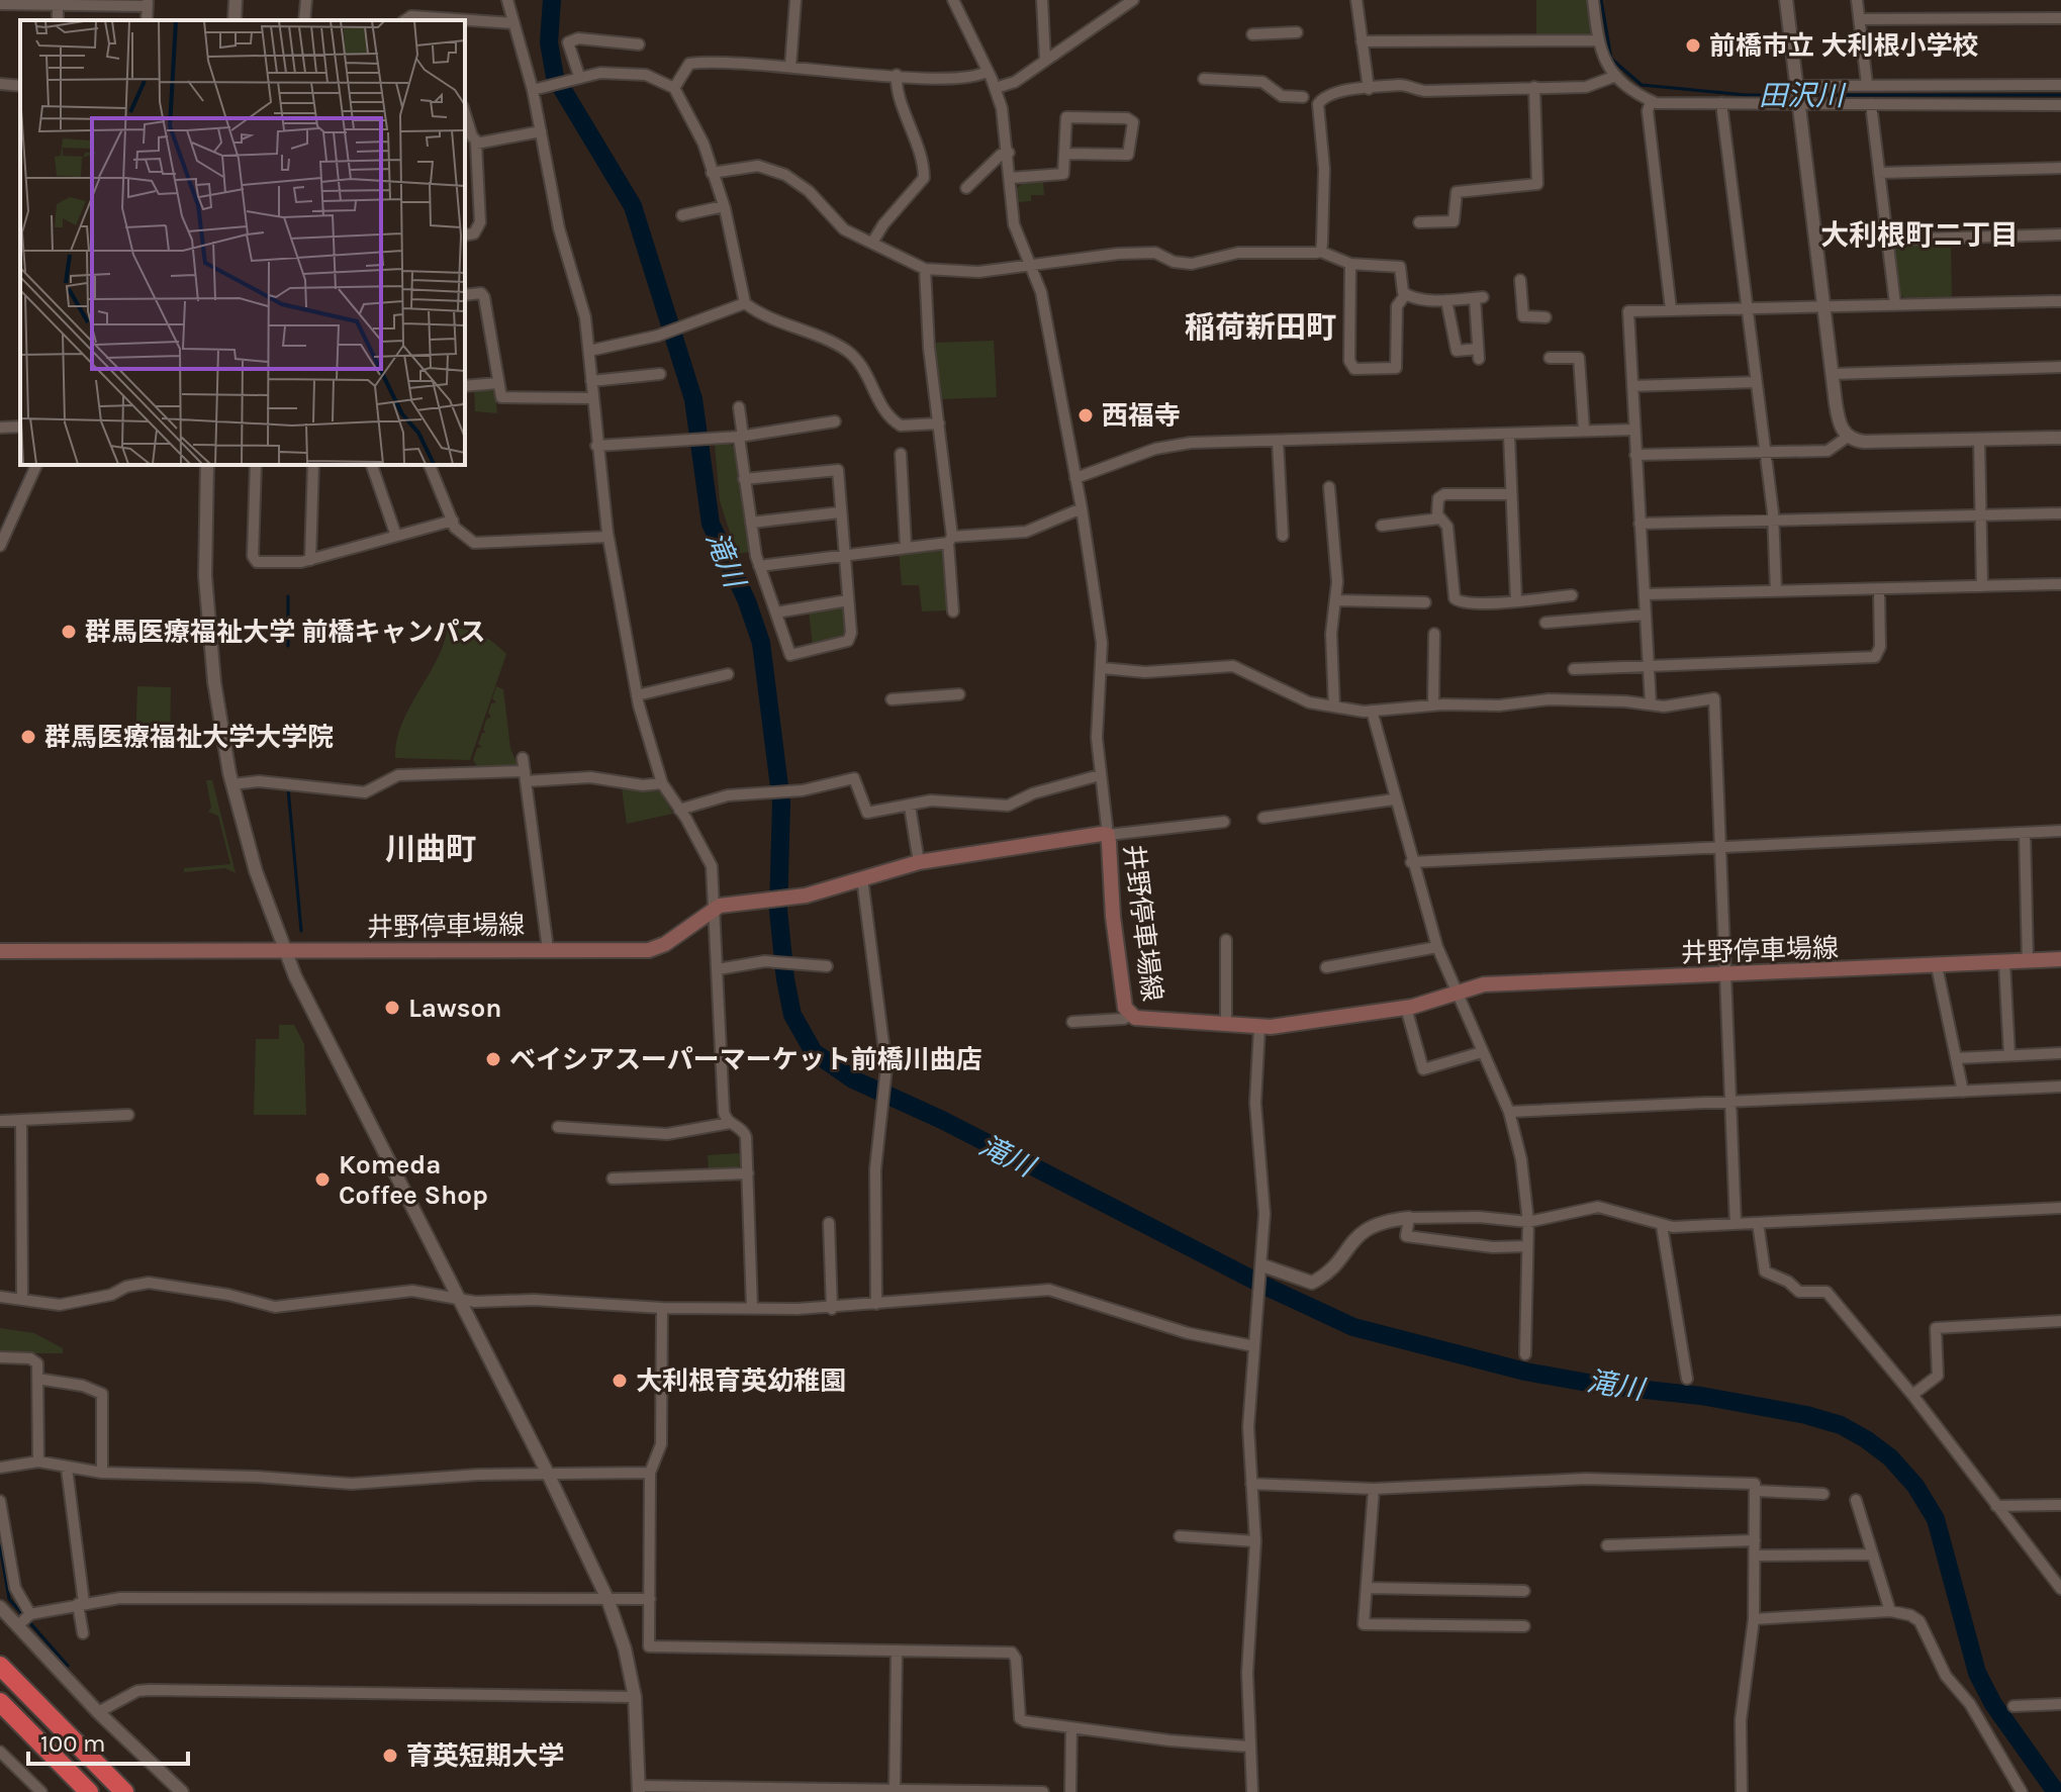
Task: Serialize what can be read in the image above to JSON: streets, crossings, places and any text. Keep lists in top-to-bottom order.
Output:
{
  "streets": {
    "main road": ["井野停車場線"]
  },
  "districts": ["大利根町二丁目", "稲荷新田町", "川曲町"],
  "water": ["田沢川", "滝川"],
  "places": [
    "前橋市立 大利根小学校",
    "西福寺",
    "群馬医療福祉大学 前橋キャンパス",
    "群馬医療福祉大学大学院",
    "Lawson",
    "ベイシアスーパーマーケット前橋川曲店",
    "Komeda Coffee Shop",
    "大利根育英幼稚園",
    "育英短期大学"
  ],
  "scale_bar": "100 m"
}
